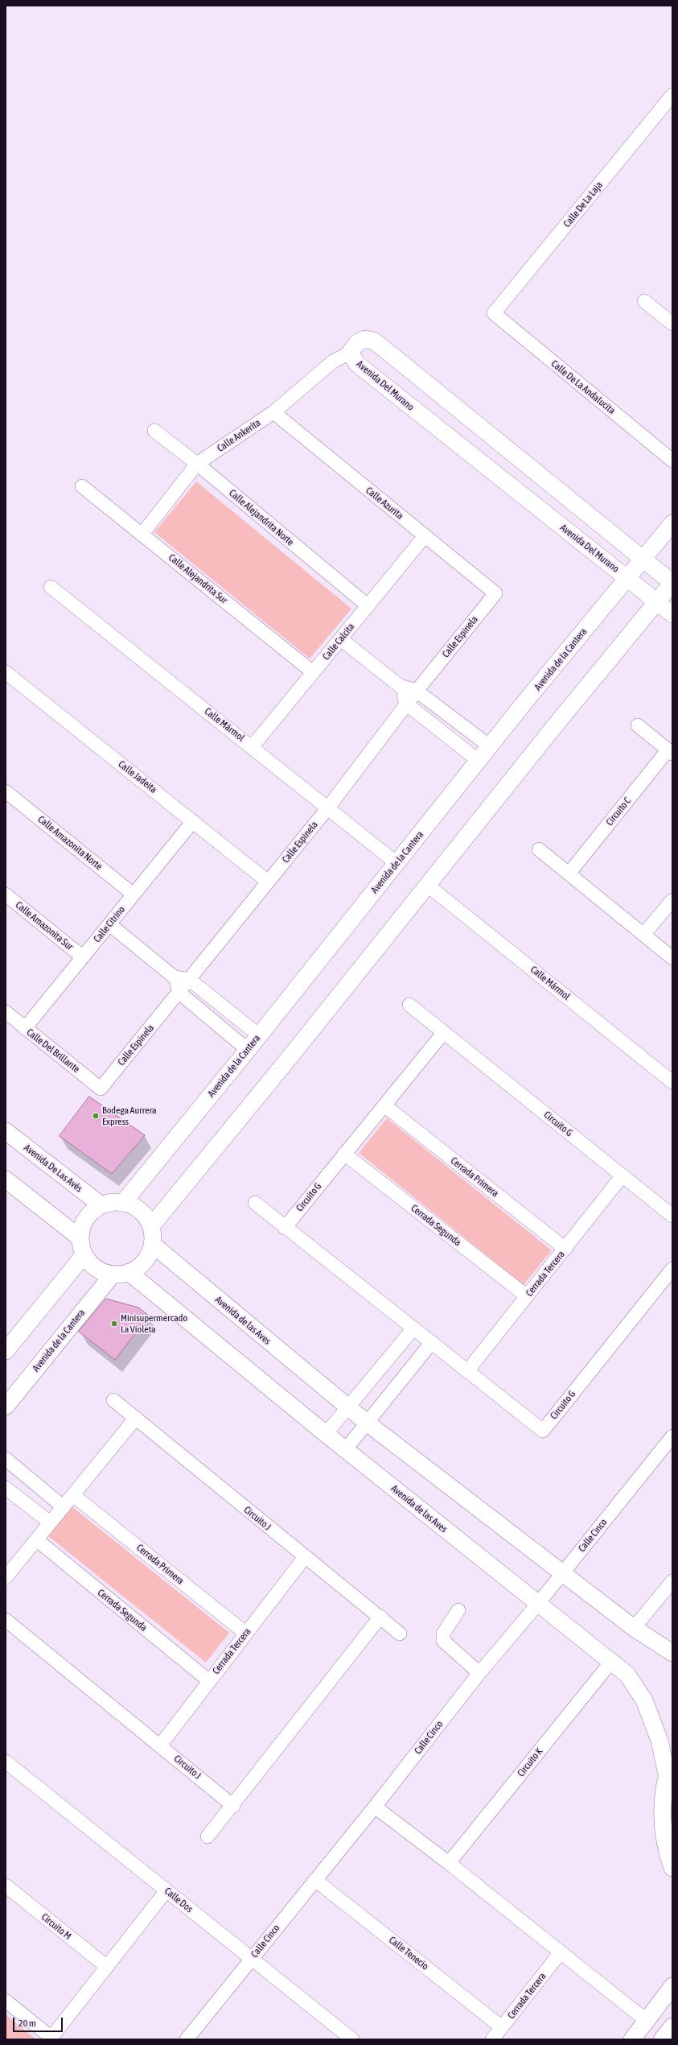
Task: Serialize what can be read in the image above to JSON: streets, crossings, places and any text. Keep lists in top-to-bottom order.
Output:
{
  "streets": {
    "street": [
      "Calle De La Laja",
      "Avenida Del Murano",
      "Calle De La Andalucita",
      "Calle Ankerita",
      "Calle Azurita",
      "Calle Alejandrita Norte",
      "Calle Alejandrita Sur",
      "Calle Espinela",
      "Calle Calcita",
      "Avenida de la Cantera",
      "Calle Mármol",
      "Calle Jadeita",
      "Circuito C",
      "Calle Amazonita Norte",
      "Calle Citrino",
      "Calle Amazonita Sur",
      "Calle Del Brillante",
      "Circuito G",
      "Avenida De Las Avés",
      "Cerrada Primera",
      "Cerrada Segunda",
      "Cerrada Tercera",
      "Avenida de las Aves",
      "Circuito J",
      "Calle Cinco",
      "Circuito K",
      "Calle Dos",
      "Circuito M",
      "Calle Tenecio"
    ]
  },
  "crossings": [
    ["Calle De La Laja", "Calle De La Andalucita"],
    ["Avenida Del Murano", "Calle Ankerita"],
    ["Avenida Del Murano", "Avenida de la Cantera"],
    ["Calle Ankerita", "Calle Azurita"],
    ["Calle Ankerita", "Calle Alejandrita Norte"],
    ["Calle Ankerita", "Calle Alejandrita Sur"],
    ["Calle Azurita", "Calle Espinela"],
    ["Calle Azurita", "Calle Calcita"],
    ["Calle Alejandrita Norte", "Calle Calcita"],
    ["Calle Alejandrita Sur", "Calle Calcita"],
    ["Calle Espinela", "Calle Mármol"],
    ["Calle Espinela", "Calle Jadeita"],
    ["Calle Espinela", "Calle Del Brillante"],
    ["Calle Calcita", "Calle Mármol"],
    ["Avenida de la Cantera", "Calle Mármol"],
    ["Avenida de la Cantera", "Avenida De Las Avés"],
    ["Avenida de la Cantera", "Avenida de las Aves"],
    ["Calle Jadeita", "Calle Citrino"],
    ["Calle Amazonita Norte", "Calle Citrino"],
    ["Calle Citrino", "Calle Amazonita Sur"],
    ["Calle Citrino", "Calle Del Brillante"],
    ["Circuito G", "Cerrada Primera"],
    ["Circuito G", "Cerrada Segunda"],
    ["Circuito G", "Cerrada Tercera"],
    ["Avenida De Las Avés", "Avenida de las Aves"],
    ["Cerrada Primera", "Cerrada Tercera"],
    ["Cerrada Segunda", "Cerrada Tercera"],
    ["Cerrada Tercera", "Circuito J"],
    ["Cerrada Tercera", "Calle Tenecio"],
    ["Avenida de las Aves", "Calle Cinco"],
    ["Avenida de las Aves", "Circuito K"],
    ["Calle Cinco", "Calle Dos"],
    ["Calle Cinco", "Calle Tenecio"]
  ],
  "places": ["Bodega Aurrera Express", "Minisupermercado La Violeta"],
  "scale_bar": "20 m"
}
